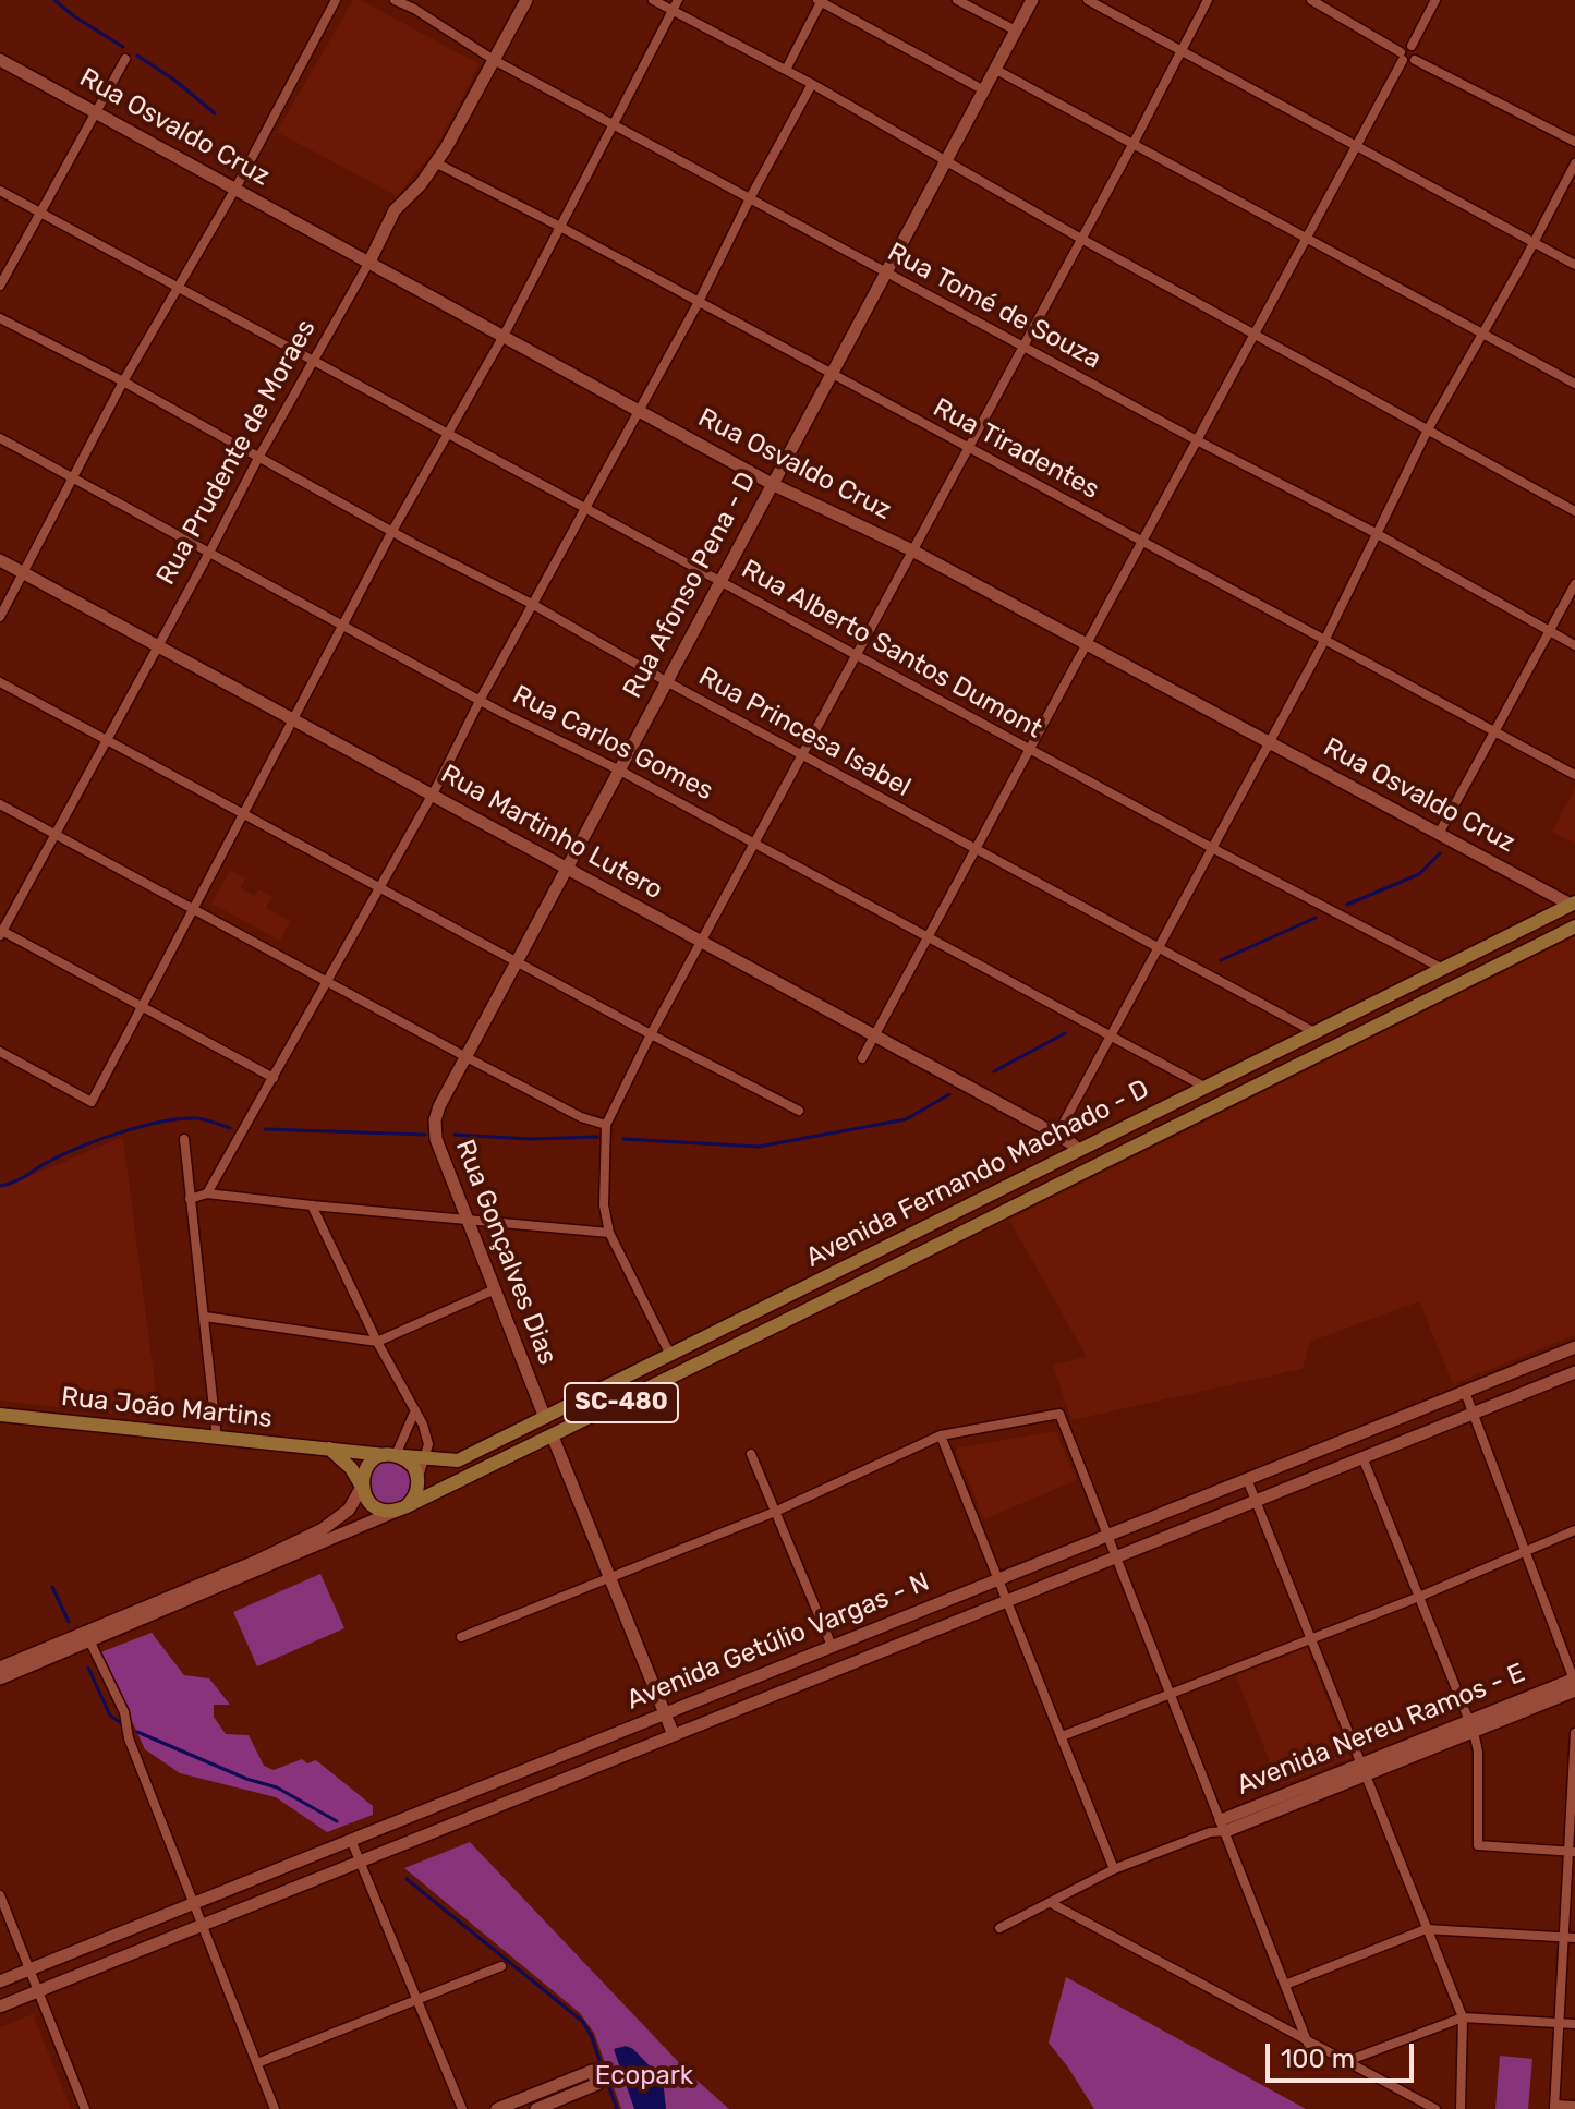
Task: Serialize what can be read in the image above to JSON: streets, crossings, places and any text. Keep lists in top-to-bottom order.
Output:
{
  "streets": {
    "main road": ["Avenida Fernando Machado - D", "SC-480", "Rua João Martins"],
    "street": [
      "Rua Osvaldo Cruz",
      "Rua Tomé de Souza",
      "Rua Tiradentes",
      "Rua Prudente de Moraes",
      "Rua Afonso Pena - D",
      "Rua Alberto Santos Dumont",
      "Rua Princesa Isabel",
      "Rua Carlos Gomes",
      "Rua Martinho Lutero",
      "Rua Gonçalves Dias",
      "Avenida Getúlio Vargas - N",
      "Avenida Nereu Ramos - E"
    ]
  },
  "crossings": [
    ["Rua Osvaldo Cruz", "Rua Prudente de Moraes"],
    ["Rua Osvaldo Cruz", "Rua Afonso Pena - D"],
    ["Rua Osvaldo Cruz", "Avenida Fernando Machado - D"],
    ["Rua Tomé de Souza", "Rua Prudente de Moraes"],
    ["Rua Tomé de Souza", "Rua Afonso Pena - D"],
    ["Rua Tiradentes", "Rua Prudente de Moraes"],
    ["Rua Tiradentes", "Rua Afonso Pena - D"],
    ["Rua Prudente de Moraes", "Rua Alberto Santos Dumont"],
    ["Rua Prudente de Moraes", "Rua Princesa Isabel"],
    ["Rua Prudente de Moraes", "Rua Carlos Gomes"],
    ["Rua Prudente de Moraes", "Rua Martinho Lutero"],
    ["Rua Afonso Pena - D", "Rua Alberto Santos Dumont"],
    ["Rua Afonso Pena - D", "Rua Princesa Isabel"],
    ["Rua Afonso Pena - D", "Rua Carlos Gomes"],
    ["Rua Afonso Pena - D", "Rua Martinho Lutero"],
    ["Rua Afonso Pena - D", "Rua Gonçalves Dias"],
    ["Rua Alberto Santos Dumont", "Avenida Fernando Machado - D"],
    ["Rua Princesa Isabel", "Avenida Fernando Machado - D"],
    ["Rua Carlos Gomes", "Avenida Fernando Machado - D"],
    ["Rua Martinho Lutero", "Avenida Fernando Machado - D"],
    ["Avenida Fernando Machado - D", "Rua Gonçalves Dias"],
    ["Avenida Fernando Machado - D", "Rua João Martins"]
  ],
  "parks": ["Ecopark"],
  "scale_bar": "100 m"
}
